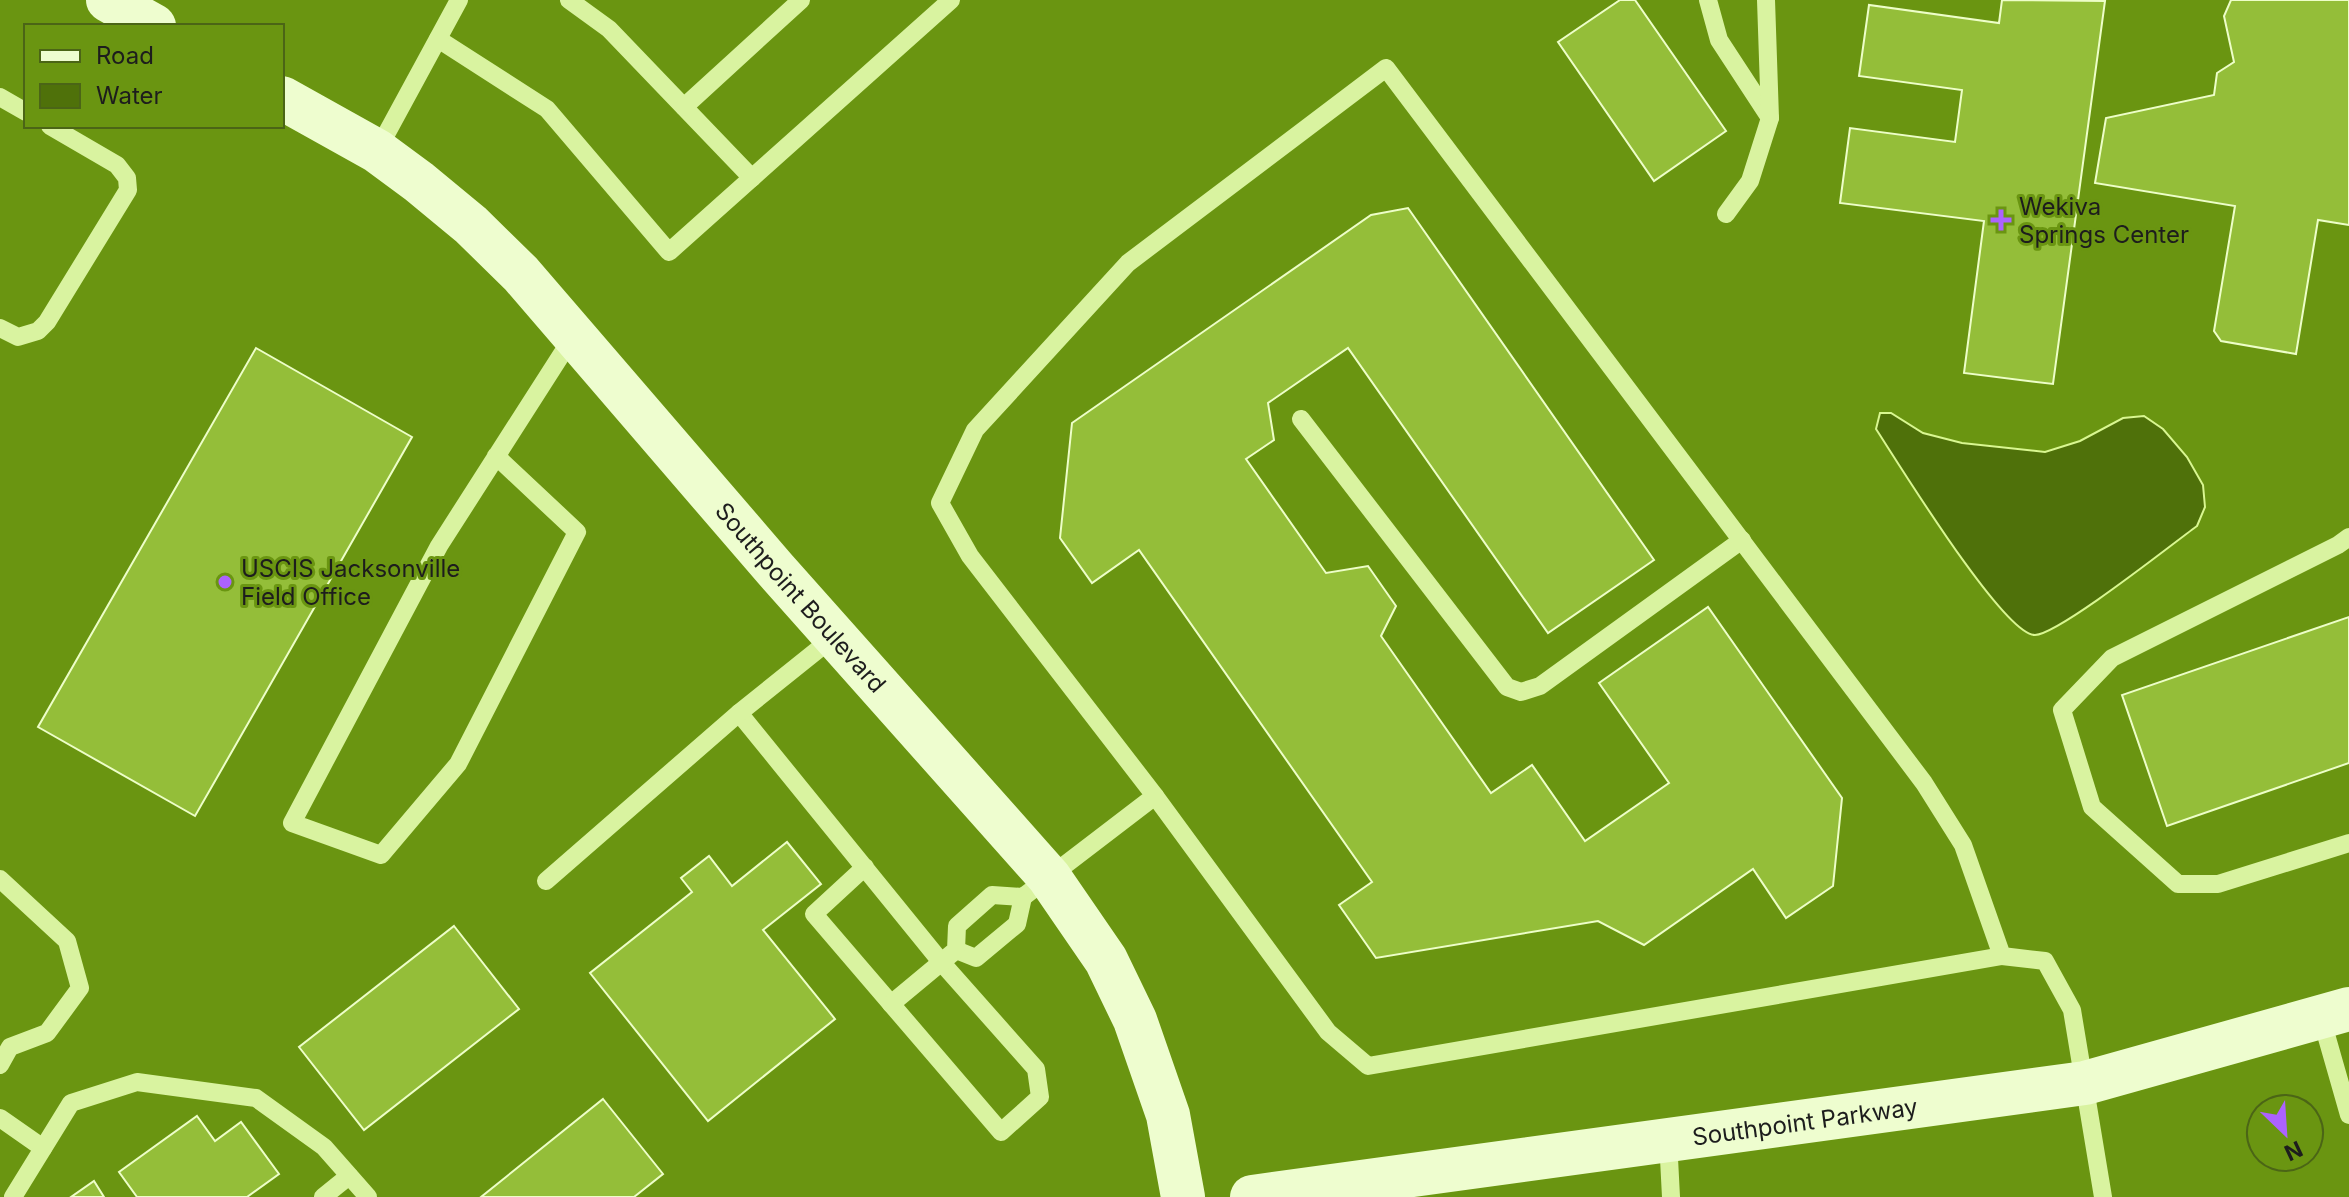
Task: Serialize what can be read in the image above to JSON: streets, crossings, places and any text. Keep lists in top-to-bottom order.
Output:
{
  "streets": {
    "street": ["Southpoint Boulevard", "Southpoint Parkway"]
  },
  "places": {
    "health": ["Wekiva Springs Center"],
    "other": ["USCIS Jacksonville Field Office"]
  },
  "legend": ["Road", "Water"],
  "north": "bottom right"
}
